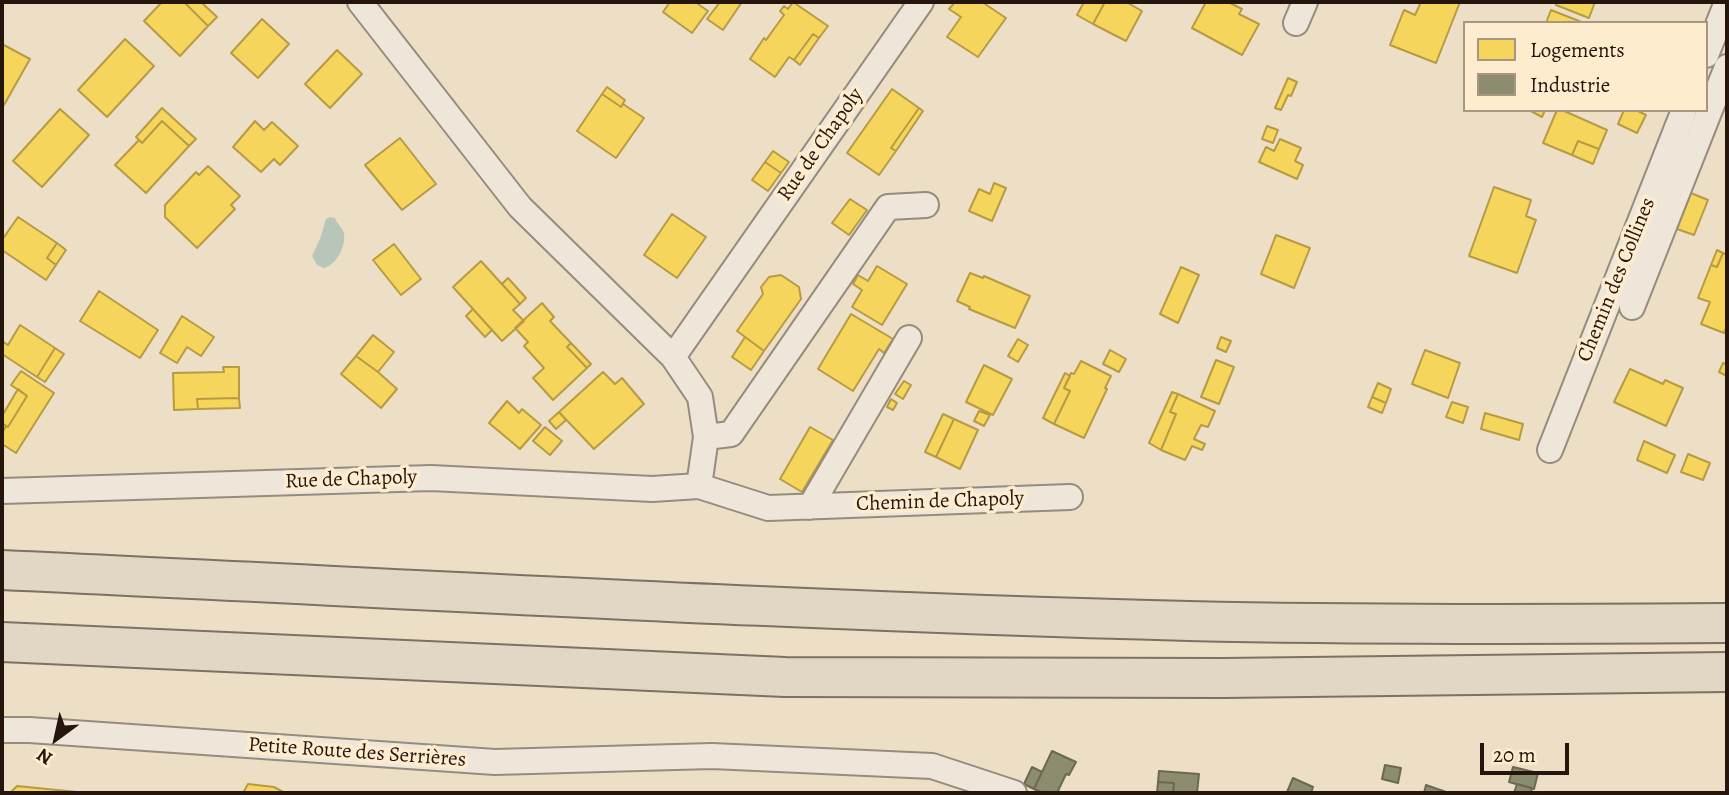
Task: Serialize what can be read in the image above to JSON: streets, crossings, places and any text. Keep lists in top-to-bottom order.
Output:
{
  "streets": {
    "street": [
      "Rue de Chapoly",
      "Chemin des Collines",
      "Chemin de Chapoly",
      "Petite Route des Serrières"
    ]
  },
  "crossings": [
    ["Rue de Chapoly", "Chemin de Chapoly"]
  ],
  "legend": ["Logements", "Industrie"],
  "scale_bar": "20 m",
  "north": "bottom left"
}
